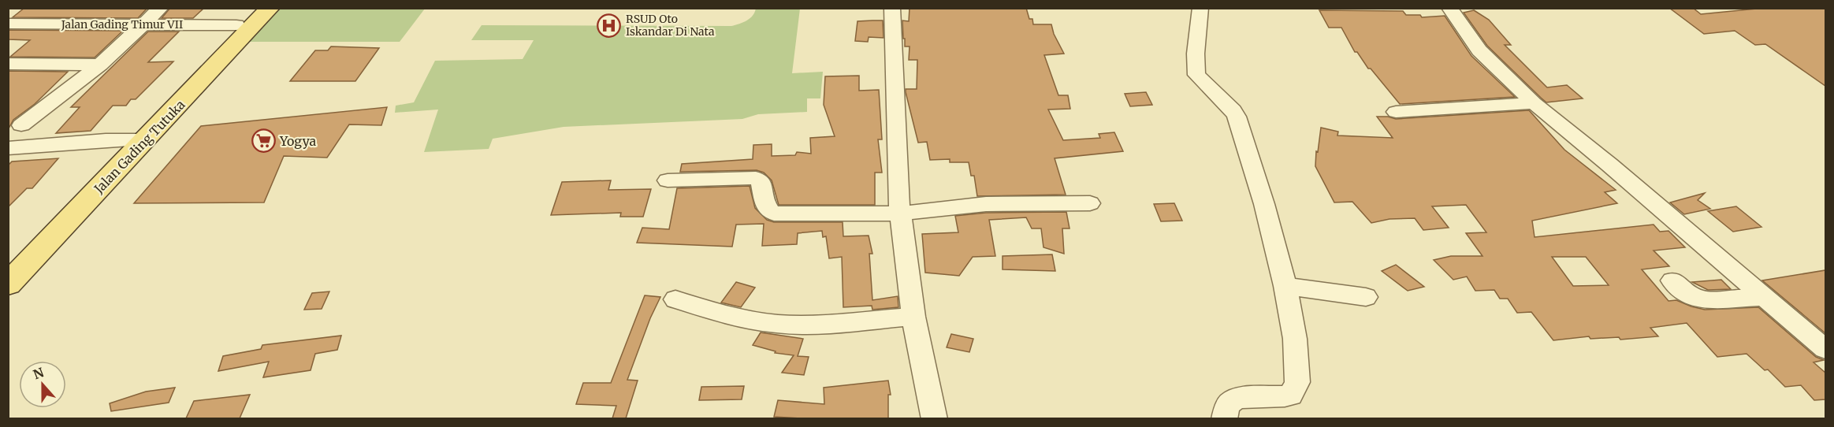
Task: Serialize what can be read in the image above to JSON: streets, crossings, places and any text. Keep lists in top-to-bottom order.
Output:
{
  "streets": {
    "main road": ["Jalan Gading Tutuka"],
    "street": ["Jalan Gading Timur VII"]
  },
  "crossings": [
    ["Jalan Gading Timur VII", "Jalan Gading Tutuka"]
  ],
  "places": {
    "hospital": ["RSUD Oto Iskandar Di Nata"],
    "supermarket": ["Yogya"]
  },
  "north": "top"
}
